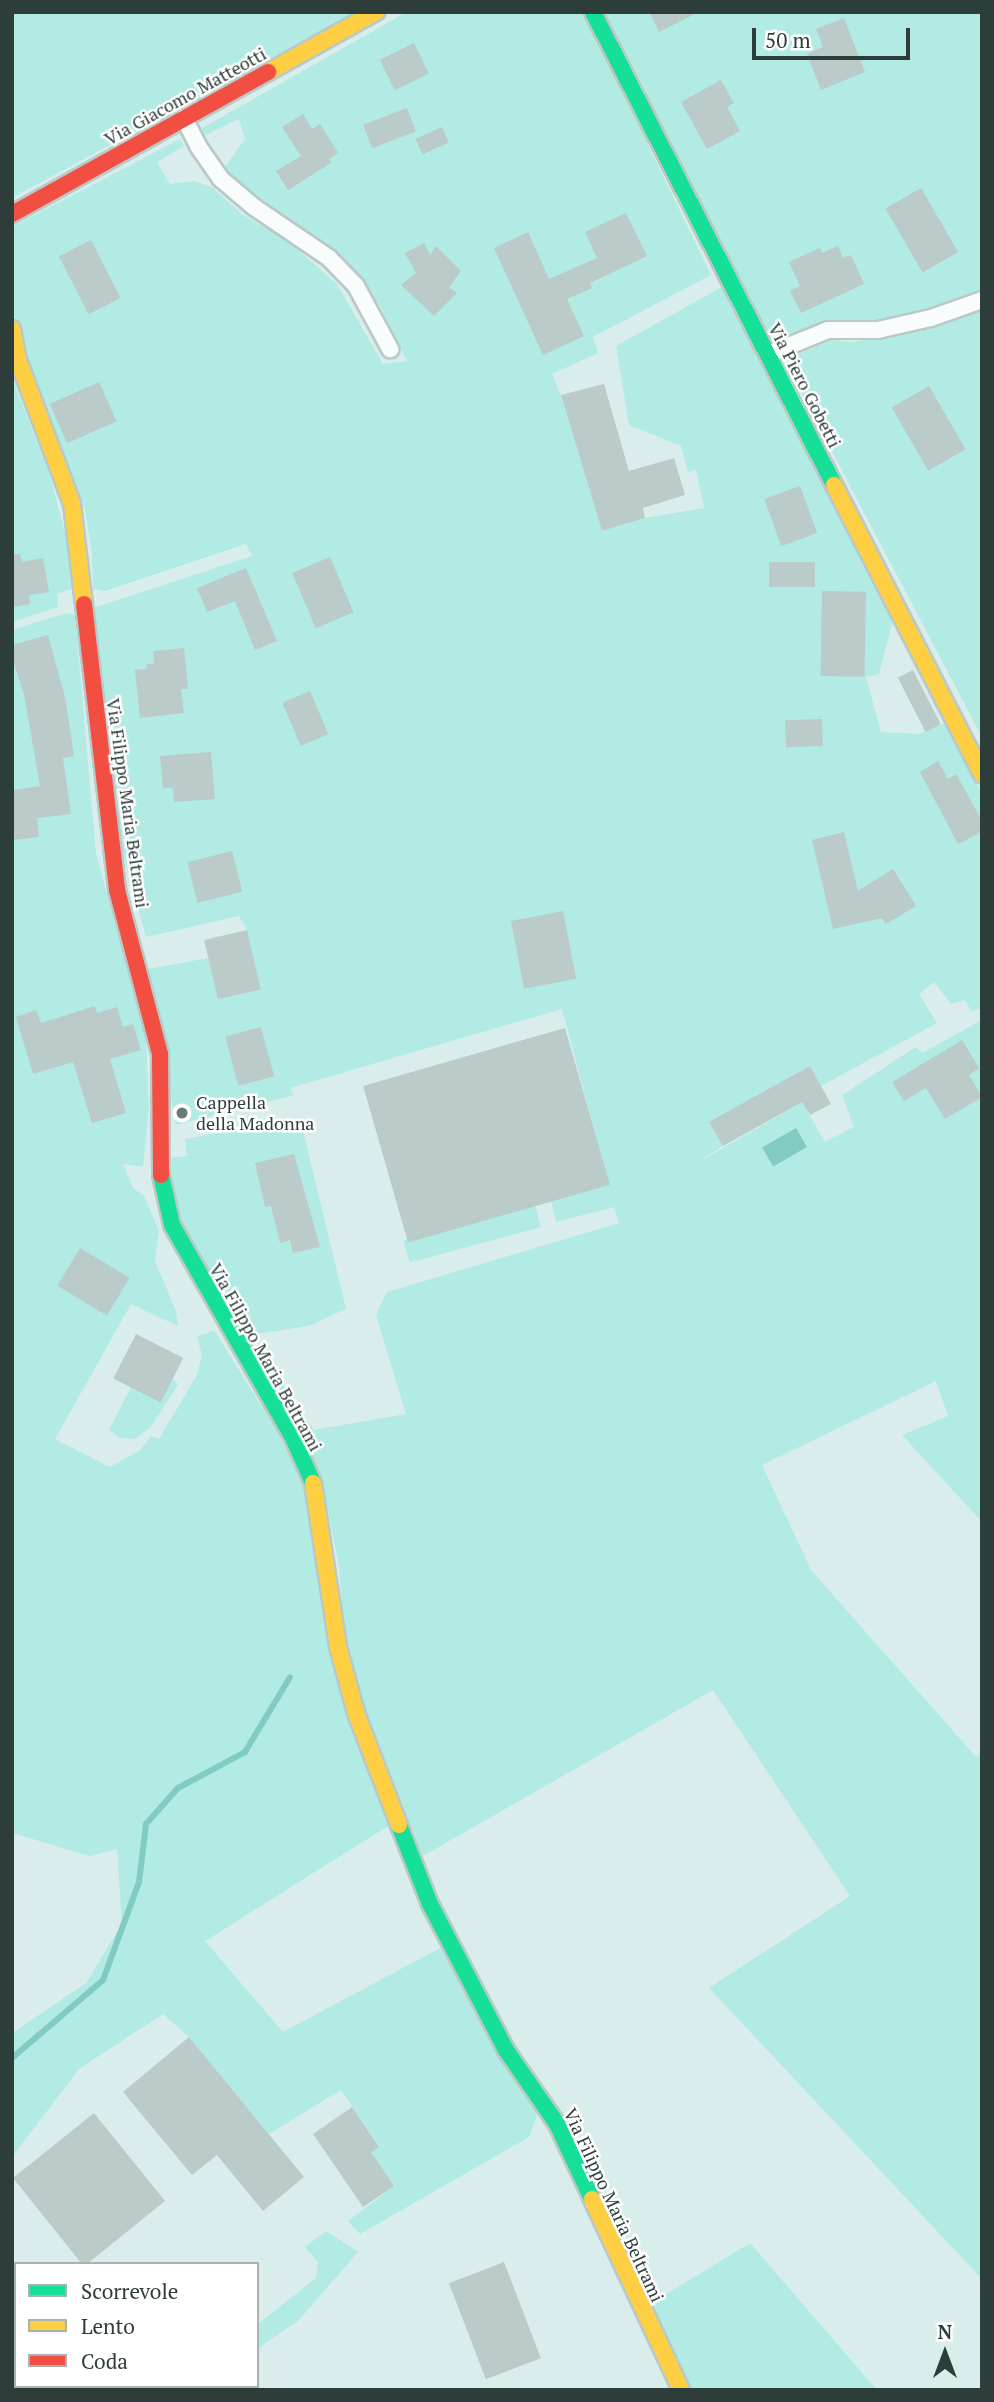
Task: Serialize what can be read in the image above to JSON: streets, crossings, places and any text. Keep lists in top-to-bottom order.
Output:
{
  "streets": {
    "street": ["Via Giacomo Matteotti", "Via Piero Gobetti", "Via Filippo Maria Beltrami"]
  },
  "places": ["Cappella della Madonna"],
  "legend": ["Scorrevole", "Lento", "Coda"],
  "scale_bar": "50 m",
  "north": "top"
}
